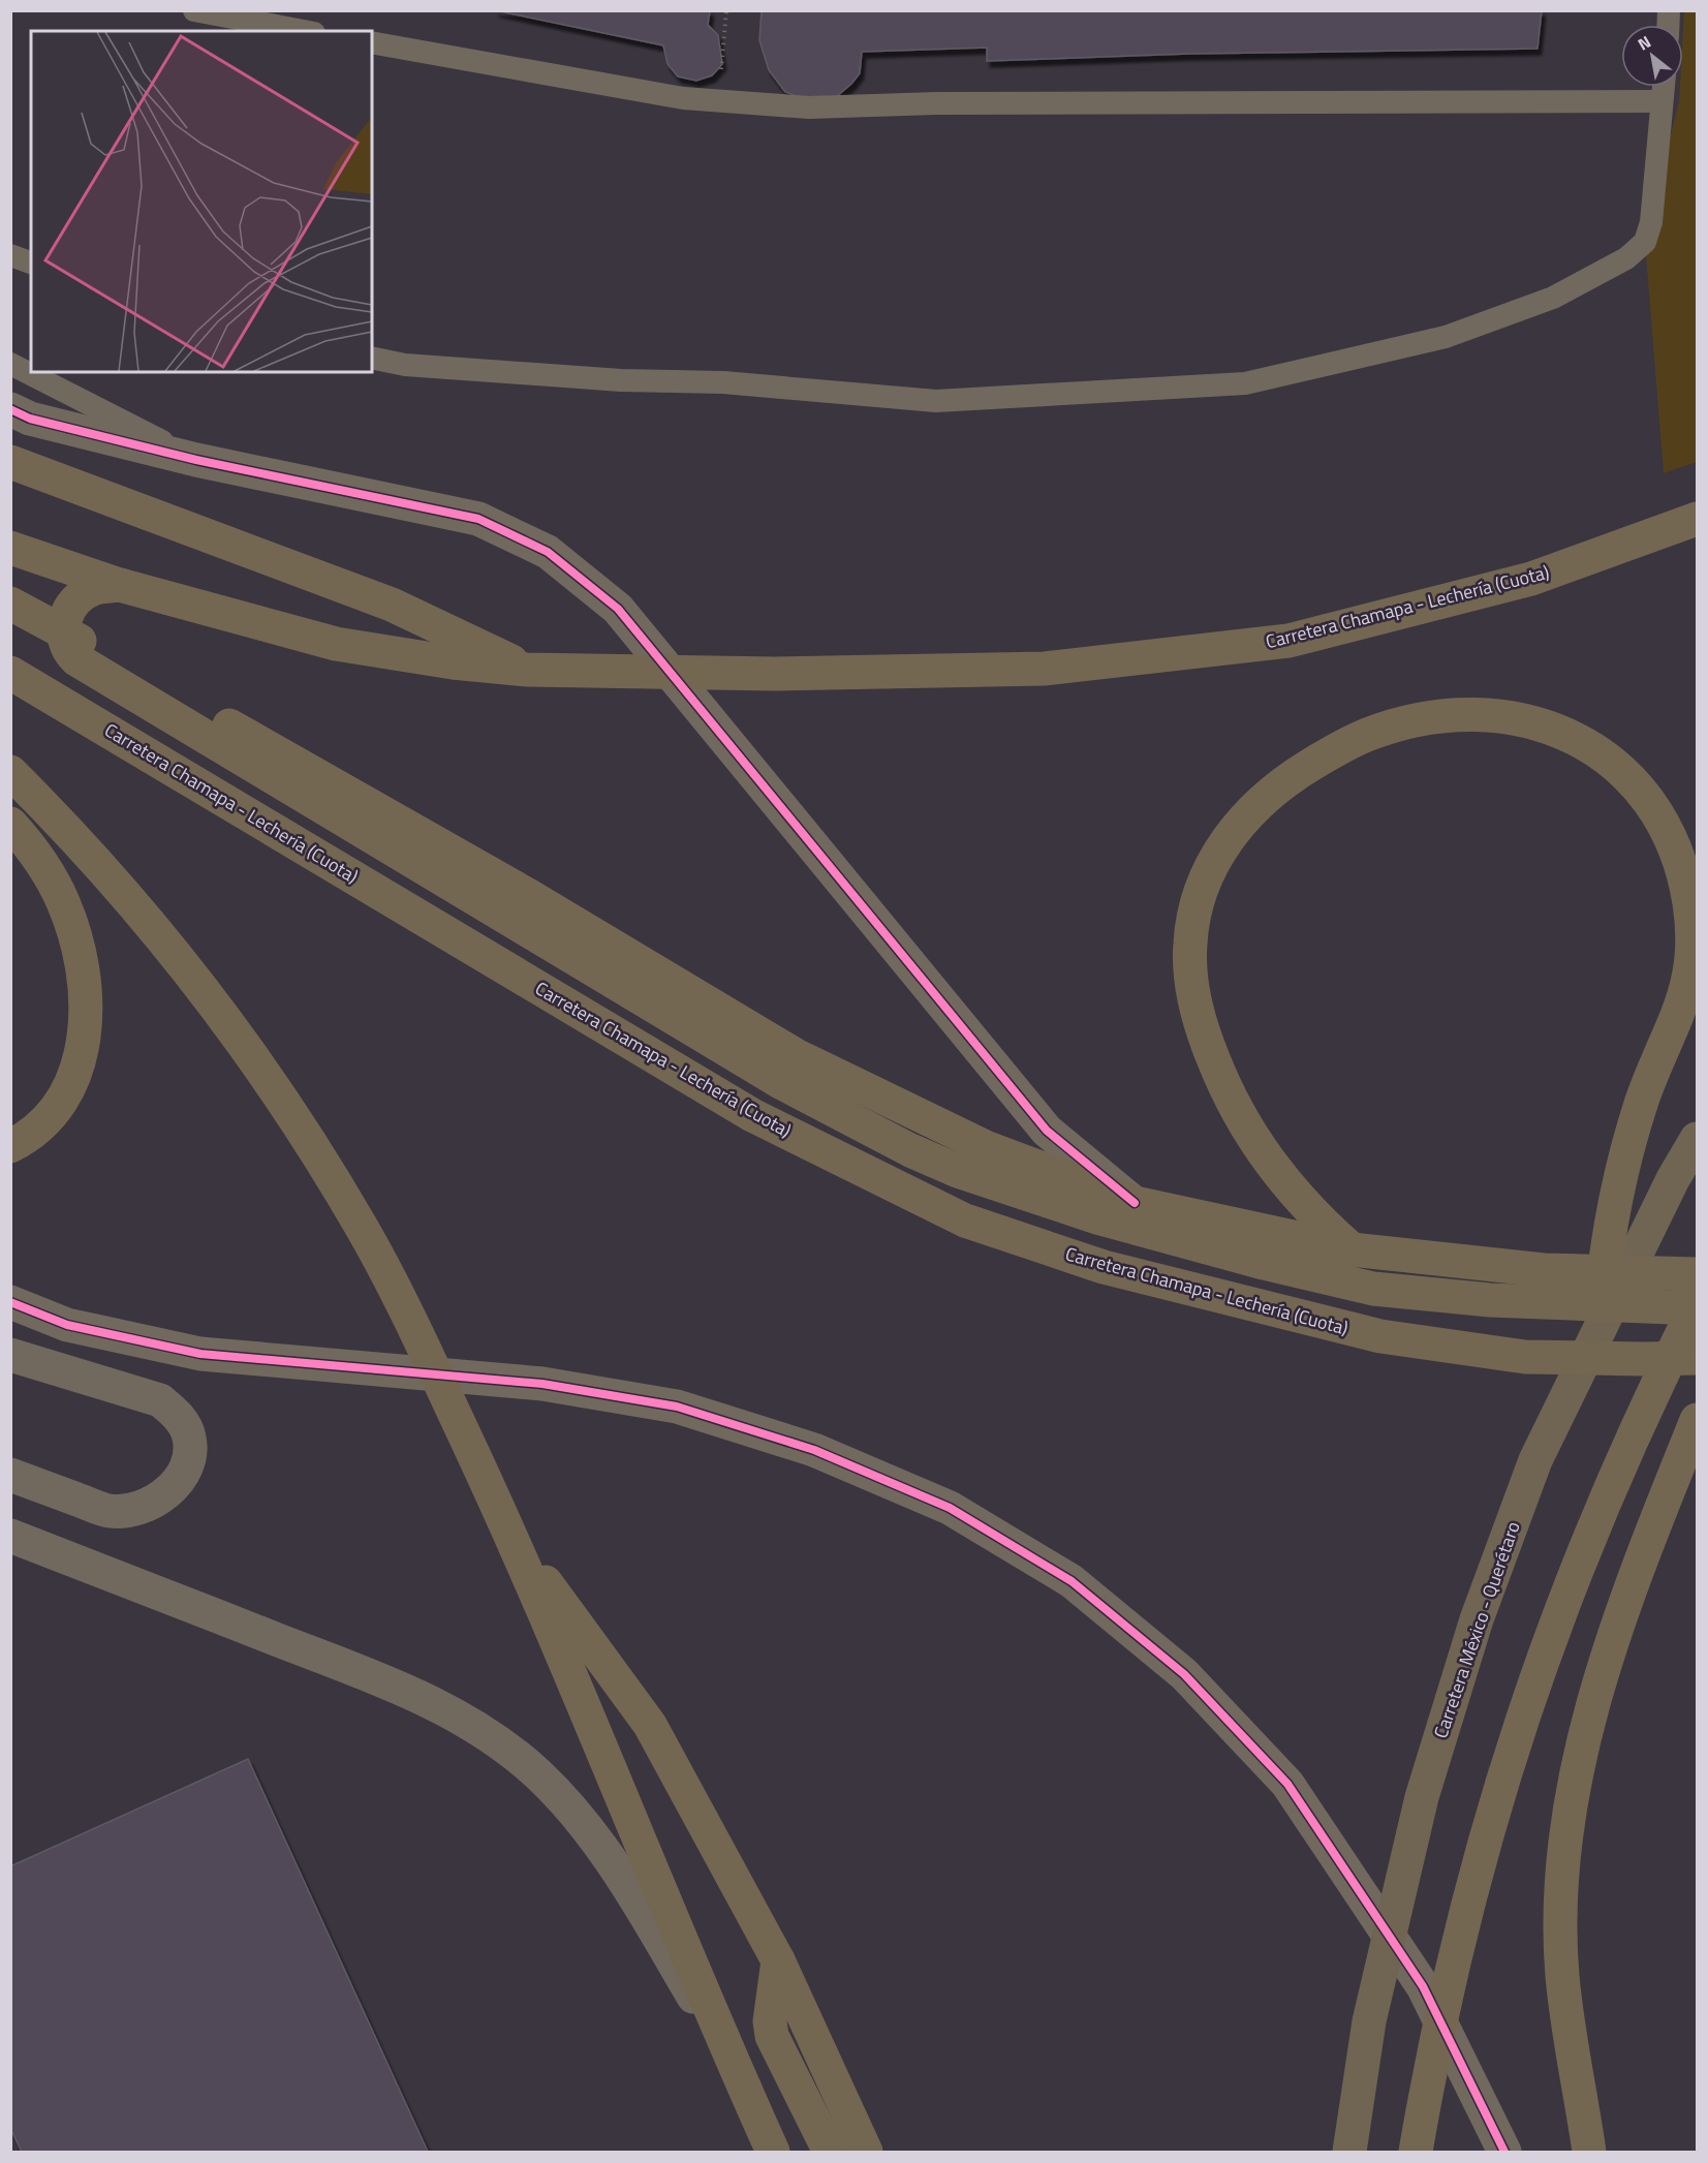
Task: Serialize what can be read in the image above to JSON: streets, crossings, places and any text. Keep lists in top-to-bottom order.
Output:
{
  "streets": {
    "highway": ["Carretera Chamapa - Lechería (Cuota)", "Carretera México - Querétaro"]
  },
  "north": "top left"
}
